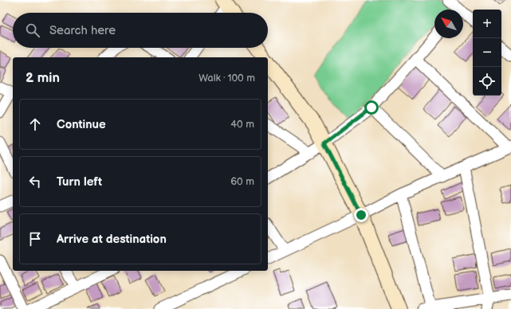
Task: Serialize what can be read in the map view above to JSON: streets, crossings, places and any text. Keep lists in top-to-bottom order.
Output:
{
  "north": "top left",
  "page": {
    "map_buttons": ["+", "−"],
    "search": "Search here",
    "heading": ["2 min", "Walk · 100 m"],
    "list": [
      ["Continue", "40 m"],
      ["Turn left", "60 m"],
      "Arrive at destination"
    ]
  }
}
